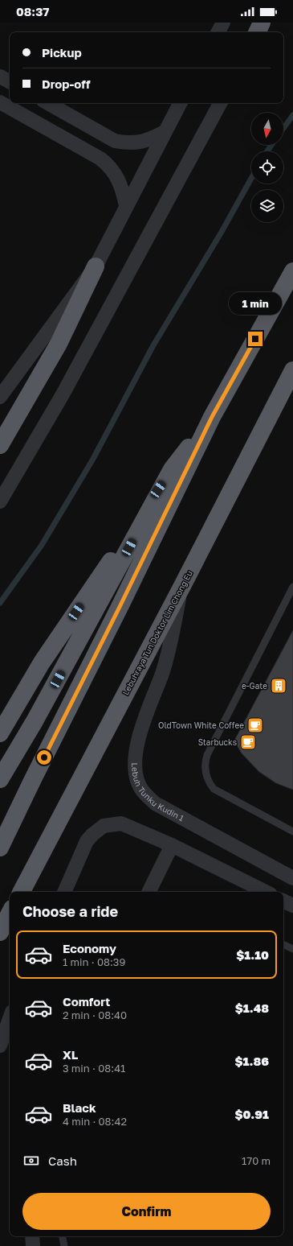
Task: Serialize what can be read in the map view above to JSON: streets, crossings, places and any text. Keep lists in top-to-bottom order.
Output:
{
  "streets": {
    "highway": ["Lebuhraya Tun Doktor Lim Chong Eu"],
    "street": ["Lebuh Tunku Kudin 1"]
  },
  "crossings": [
    ["Lebuhraya Tun Doktor Lim Chong Eu", "Lebuh Tunku Kudin 1"]
  ],
  "places": {
    "building": ["e-Gate"],
    "cafe": ["OldTown White Coffee", "Starbucks"]
  },
  "north": "bottom",
  "page": {
    "status": "08:37",
    "banner": ["Pickup", "Drop-off"],
    "bubble": "1 min",
    "heading": "Choose a ride",
    "list": [
      {
        "name": "Economy",
        "note": "1 min · 08:39",
        "value": "$1.10"
      },
      {
        "name": "Comfort",
        "note": "2 min · 08:40",
        "value": "$1.48"
      },
      {
        "name": "XL",
        "note": "3 min · 08:41",
        "value": "$1.86"
      },
      {
        "name": "Black",
        "note": "4 min · 08:42",
        "value": "$0.91"
      }
    ],
    "pay": ["Cash", "170 m"],
    "buttons": "Confirm"
  }
}
